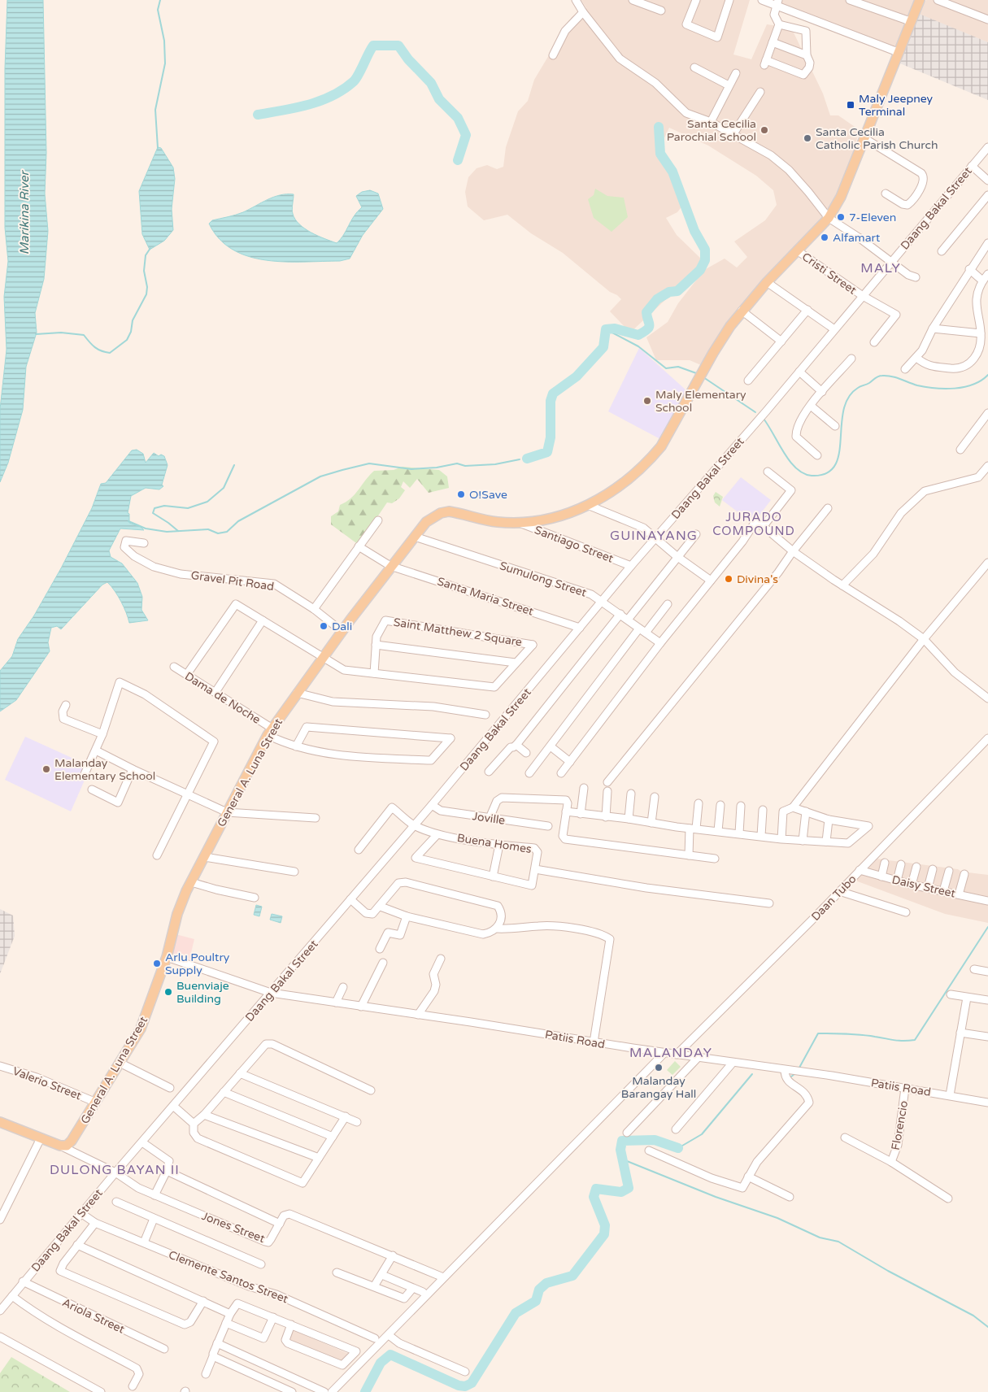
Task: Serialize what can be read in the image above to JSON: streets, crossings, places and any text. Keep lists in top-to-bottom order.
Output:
{
  "streets": {
    "main road": ["General A. Luna Street"],
    "street": [
      "Daang Bakal Street",
      "Cristi Street",
      "Santiago Street",
      "Sumulong Street",
      "Gravel Pit Road",
      "Santa Maria Street",
      "Saint Matthew 2 Square",
      "Dama de Noche",
      "Joville",
      "Buena Homes",
      "Daisy Street",
      "Daan Tubo",
      "Patiis Road",
      "Valerio Street",
      "Florencio",
      "Jones Street",
      "Clemente Santos Street",
      "Ariola Street"
    ]
  },
  "crossings": [
    ["Daang Bakal Street", "Cristi Street"],
    ["Daang Bakal Street", "Santiago Street"],
    ["Daang Bakal Street", "Sumulong Street"],
    ["Daang Bakal Street", "Santa Maria Street"],
    ["Daang Bakal Street", "Joville"],
    ["Daang Bakal Street", "Buena Homes"],
    ["Daang Bakal Street", "Patiis Road"],
    ["Daang Bakal Street", "Jones Street"],
    ["Daang Bakal Street", "Clemente Santos Street"],
    ["Daang Bakal Street", "Ariola Street"],
    ["Cristi Street", "General A. Luna Street"],
    ["Santiago Street", "General A. Luna Street"],
    ["Sumulong Street", "General A. Luna Street"],
    ["Gravel Pit Road", "General A. Luna Street"],
    ["Santa Maria Street", "General A. Luna Street"],
    ["Saint Matthew 2 Square", "Dama de Noche"],
    ["Saint Matthew 2 Square", "General A. Luna Street"],
    ["Dama de Noche", "General A. Luna Street"],
    ["General A. Luna Street", "Patiis Road"],
    ["General A. Luna Street", "Valerio Street"],
    ["General A. Luna Street", "Jones Street"],
    ["Daisy Street", "Daan Tubo"],
    ["Daan Tubo", "Patiis Road"],
    ["Patiis Road", "Florencio"]
  ],
  "districts": [
    "MALY",
    "JURADO COMPOUND",
    "GUINAYANG",
    "MALANDAY",
    "DULONG BAYAN II"
  ],
  "water": ["Marikina River"],
  "places": {
    "transit": ["Maly Jeepney Terminal"],
    "other": [
      "Santa Cecilia Parochial School",
      "Santa Cecilia Catholic Parish Church",
      "7-Eleven",
      "Alfamart",
      "Maly Elementary School",
      "O!Save",
      "Divina's",
      "Dali",
      "Malanday Elementary School",
      "Arlu Poultry Supply",
      "Buenviaje Building",
      "Malanday Barangay Hall"
    ]
  }
}
